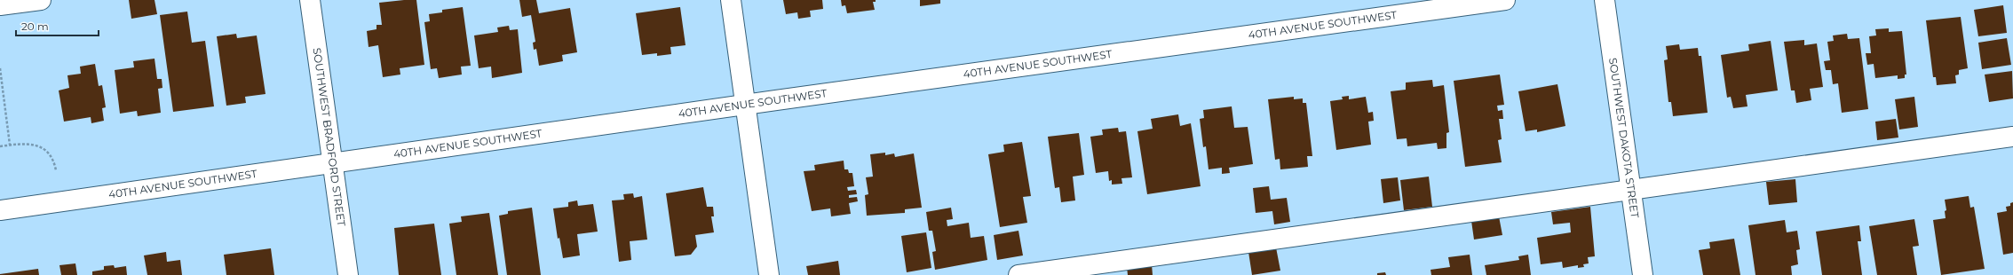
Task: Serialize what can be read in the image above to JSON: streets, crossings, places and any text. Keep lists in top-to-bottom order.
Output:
{
  "streets": {
    "street": ["40TH AVENUE SOUTHWEST", "SOUTHWEST BRADFORD STREET", "SOUTHWEST DAKOTA STREET"]
  },
  "crossings": [
    ["40TH AVENUE SOUTHWEST", "SOUTHWEST BRADFORD STREET"]
  ],
  "scale_bar": "20 m"
}
